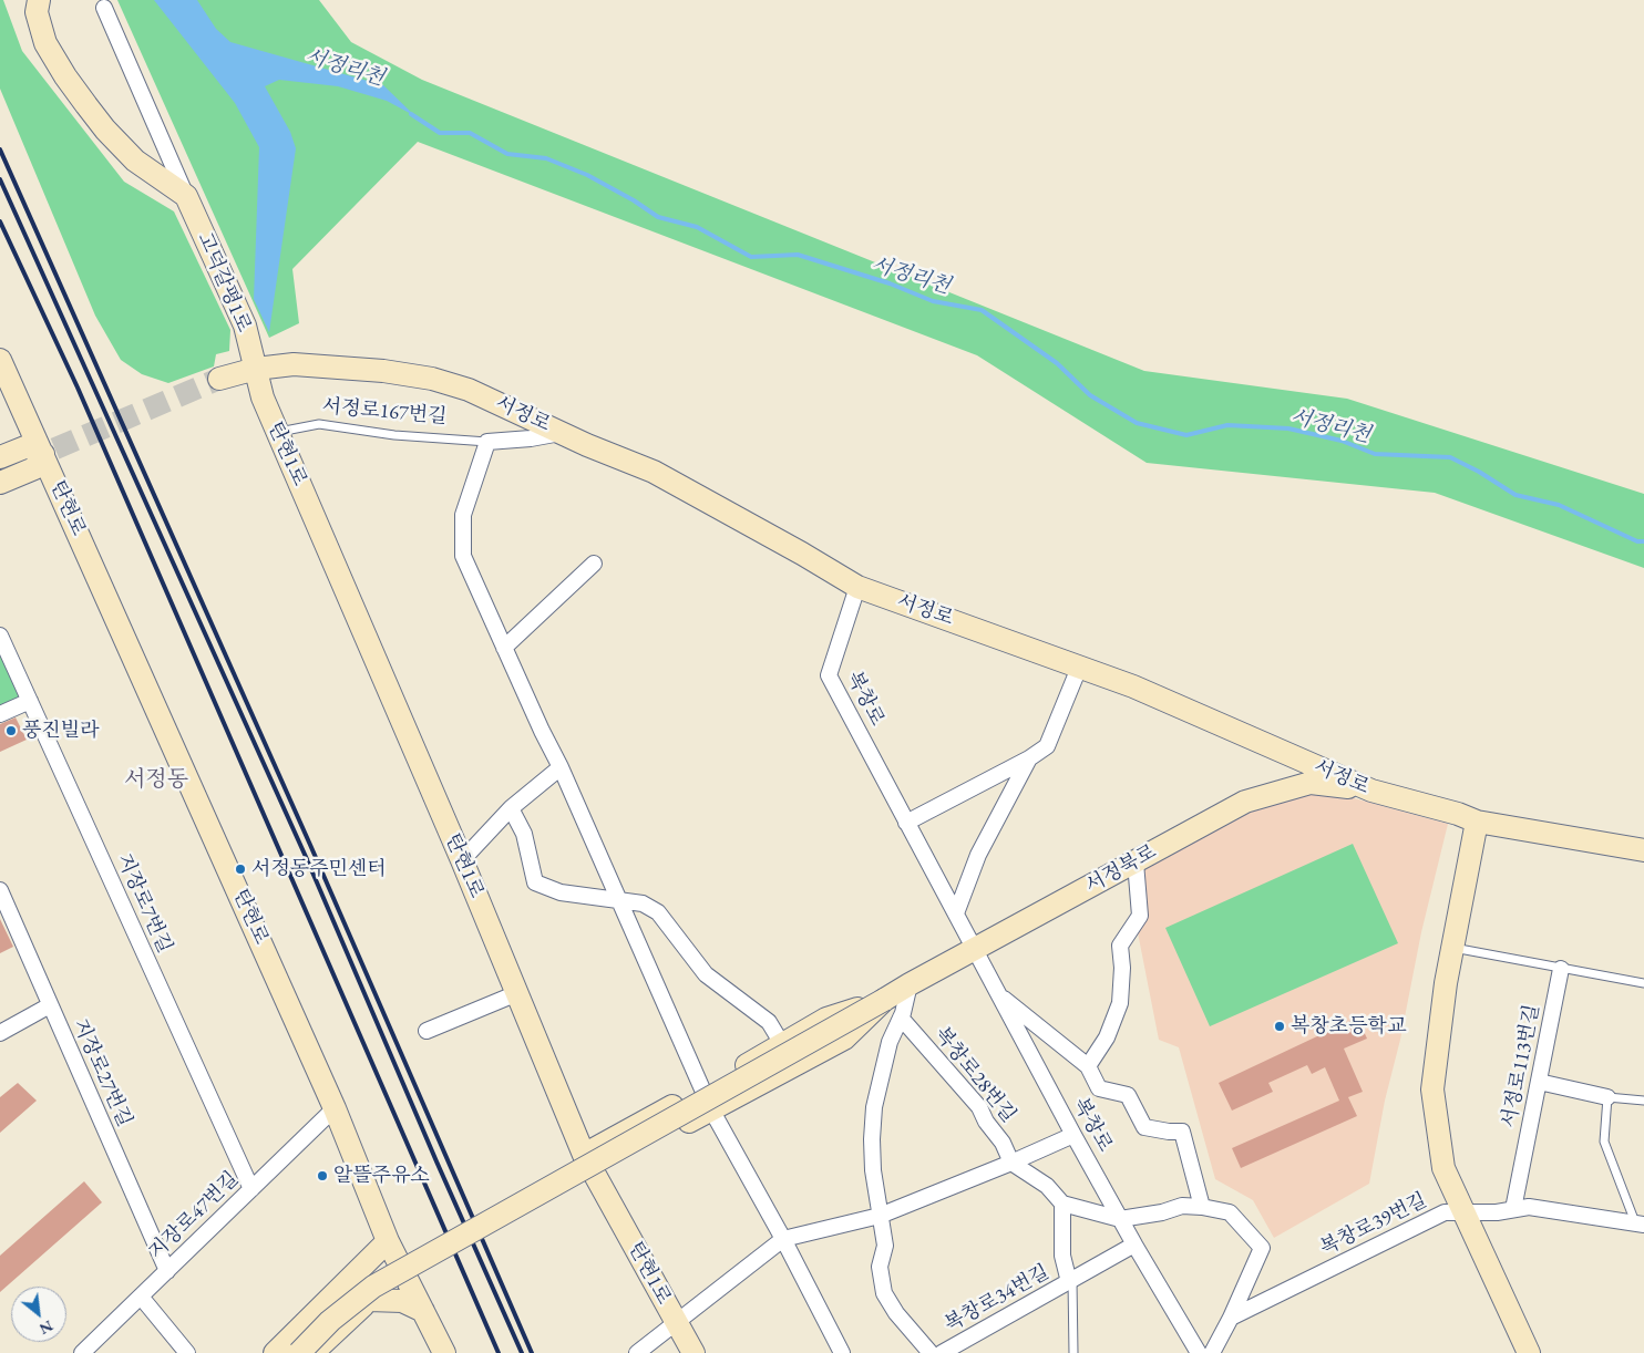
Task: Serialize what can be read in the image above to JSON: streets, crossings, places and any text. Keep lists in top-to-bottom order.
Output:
{
  "streets": {
    "street": [
      "고덕갈평1로",
      "서정로167번길",
      "서정로",
      "탄현1로",
      "탄현로",
      "복창로",
      "서정북로",
      "지장로7번길",
      "서정로113번길",
      "지장로27번길",
      "복창로28번길",
      "지장로47번길",
      "복창로39번길",
      "복창로34번길"
    ]
  },
  "crossings": [
    ["고덕갈평1로", "서정로"],
    ["고덕갈평1로", "탄현1로"],
    ["서정로167번길", "서정로"],
    ["서정로167번길", "탄현1로"],
    ["서정로", "탄현1로"],
    ["서정로", "복창로"],
    ["서정로", "서정북로"],
    ["탄현로", "지장로47번길"],
    ["복창로", "서정북로"],
    ["복창로", "복창로34번길"],
    ["지장로7번길", "지장로47번길"],
    ["서정로113번길", "복창로39번길"],
    ["지장로27번길", "지장로47번길"]
  ],
  "districts": ["서정동"],
  "water": ["서정리천"],
  "places": [
    "풍진빌라",
    "서정동주민센터",
    "복창초등학교",
    "알뜰주유소"
  ],
  "north": "bottom right"
}
